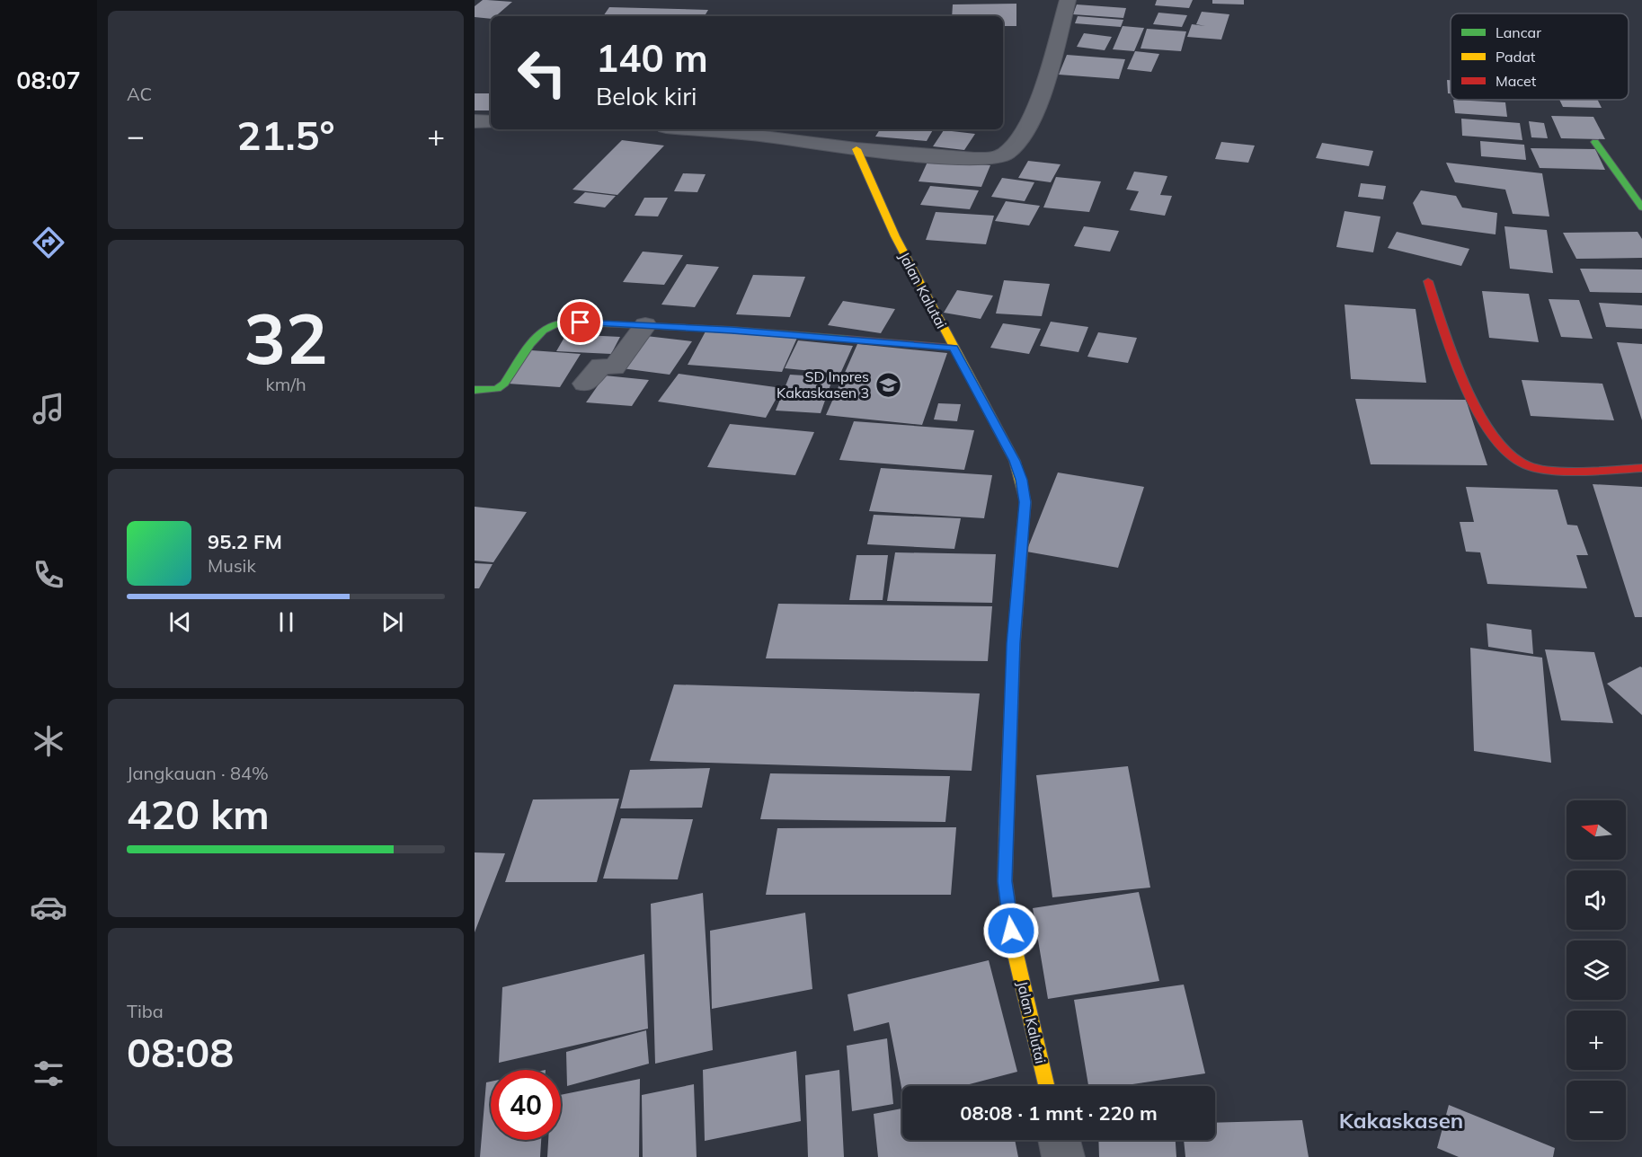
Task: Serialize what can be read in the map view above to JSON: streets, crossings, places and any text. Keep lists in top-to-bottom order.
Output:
{
  "streets": {
    "street": ["Jalan Kalutai"]
  },
  "districts": ["Kakaskasen"],
  "places": {
    "school or university": ["SD Inpres Kakaskasen 3"]
  },
  "legend": ["Lancar", "Padat", "Macet"],
  "north": "left",
  "page": {
    "tabs": "08:07",
    "tile": [
      "AC",
      ["32", "km/h"],
      ["Jangkauan · 84%", "420 km"],
      ["Tiba", "08:08"]
    ],
    "turn": ["140 m", "Belok kiri"],
    "heat": ["−", "21.5°", "+"],
    "song": ["95.2 FM", "Musik"],
    "map_buttons": ["+", "−"],
    "limit": "40",
    "trip": "08:08 · 1 mnt · 220 m"
  }
}
